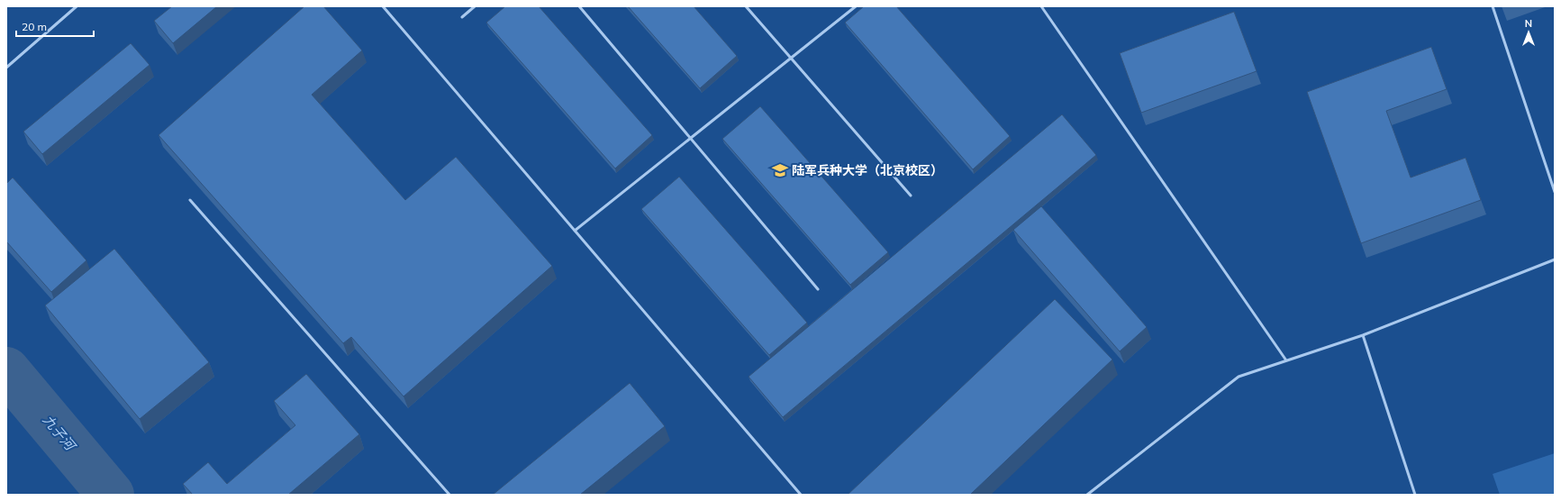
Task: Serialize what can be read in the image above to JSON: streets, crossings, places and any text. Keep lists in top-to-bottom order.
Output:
{
  "water": ["九子河"],
  "places": {
    "school or university": ["陆军兵种大学（北京校区）"]
  },
  "scale_bar": "20 m",
  "north": "top"
}
